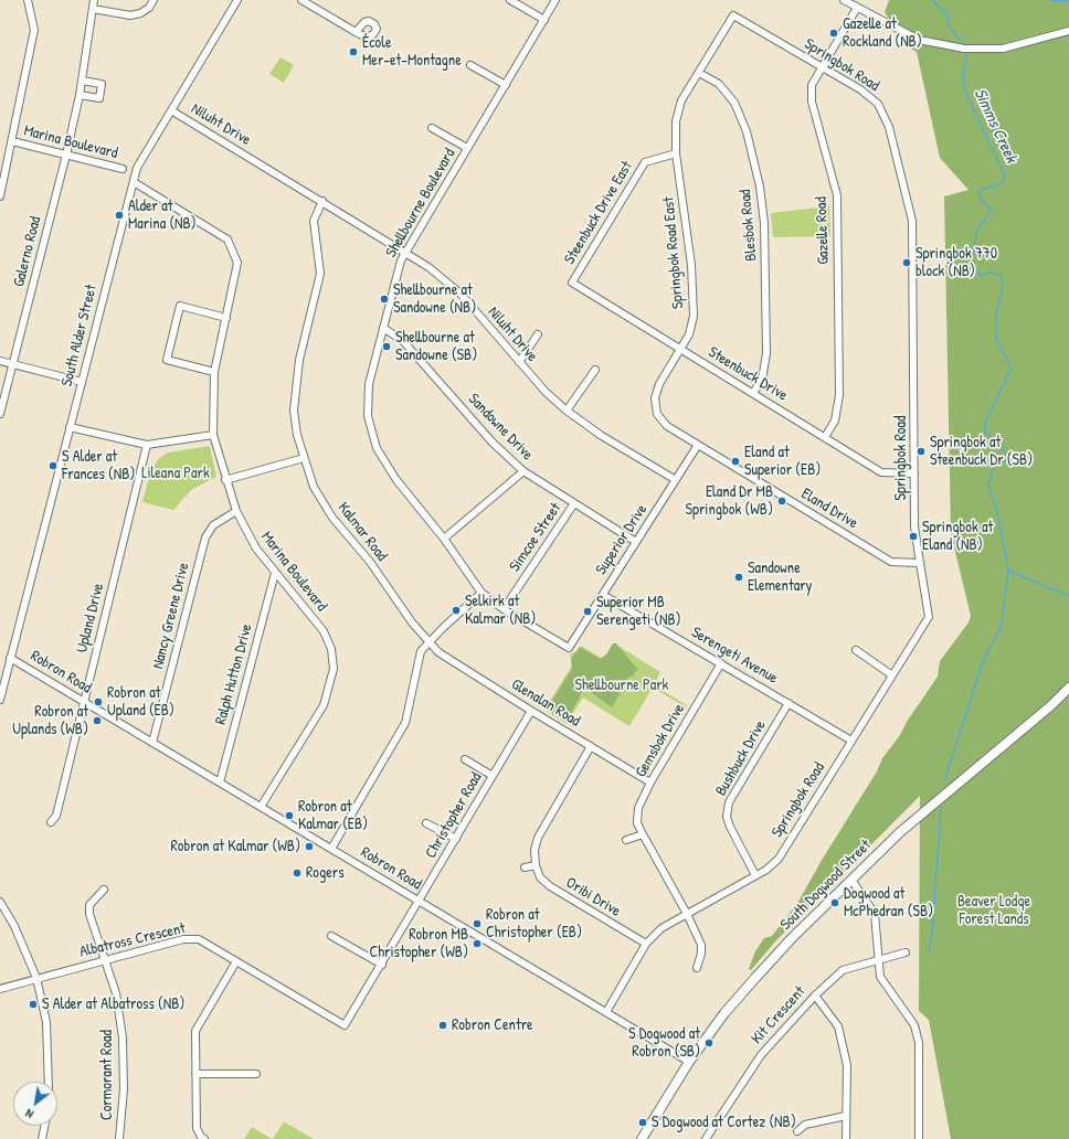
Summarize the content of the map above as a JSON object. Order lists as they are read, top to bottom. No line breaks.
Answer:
{"streets":{"main road":["South Dogwood Street"],"street":["Springbok Road","Niluht Drive","Marina Boulevard","Shellbourne Boulevard","Steenbuck Drive East","Blesbok Road","Gazelle Road","Galerno Road","Springbok Road East","South Alder Street","Steenbuck Drive","Sandowne Drive","Eland Drive","Kalmar Road","Simcoe Street","Superior Drive","Nancy Greene Drive","Upland Drive","Serengeti Avenue","Robron Road","Ralph Hutton Drive","Glenalan Road","Gemsbok Drive","Bushbuck Drive","Christopher Road","Oribi Drive","Albatross Crescent","Kit Crescent","Cormorant Road"]},"crossings":[["Springbok Road","Steenbuck Drive East"],["Springbok Road","Blesbok Road"],["Springbok Road","Gazelle Road"],["Springbok Road","Springbok Road East"],["Springbok Road","Steenbuck Drive"],["Springbok Road","Eland Drive"],["Springbok Road","Serengeti Avenue"],["Springbok Road","Robron Road"],["Springbok Road","Gemsbok Drive"],["Springbok Road","Bushbuck Drive"],["Springbok Road","Oribi Drive"],["Niluht Drive","Shellbourne Boulevard"],["Niluht Drive","South Alder Street"],["Niluht Drive","Kalmar Road"],["Niluht Drive","Superior Drive"],["Marina Boulevard","Galerno Road"],["Marina Boulevard","South Alder Street"],["Marina Boulevard","Nancy Greene Drive"],["Marina Boulevard","Robron Road"],["Marina Boulevard","Ralph Hutton Drive"],["Shellbourne Boulevard","Sandowne Drive"],["Shellbourne Boulevard","Simcoe Street"],["Shellbourne Boulevard","Superior Drive"],["Steenbuck Drive East","Springbok Road East"],["Steenbuck Drive East","Steenbuck Drive"],["Blesbok Road","Steenbuck Drive"],["Gazelle Road","Steenbuck Drive"],["Springbok Road East","Steenbuck Drive"],["Springbok Road East","Eland Drive"],["South Alder Street","Robron Road"],["Steenbuck Drive","Eland Drive"],["Sandowne Drive","Simcoe Street"],["Sandowne Drive","Superior Drive"],["Eland Drive","Superior Drive"],["Kalmar Road","Glenalan Road"],["Superior Drive","Serengeti Avenue"],["Nancy Greene Drive","Robron Road"],["Upland Drive","Robron Road"],["Serengeti Avenue","Gemsbok Drive"],["Serengeti Avenue","Bushbuck Drive"],["Robron Road","Ralph Hutton Drive"],["Robron Road","Christopher Road"],["Robron Road","South Dogwood Street"],["Glenalan Road","Gemsbok Drive"],["Glenalan Road","Christopher Road"],["Christopher Road","Albatross Crescent"],["Albatross Crescent","Cormorant Road"]],"water":["Simms Creek"],"parks":["Lileana Park","Shellbourne Park","Beaver Lodge Forest Lands"],"places":["Gazelle at Rockland (NB)","École Mer-et-Montagne","Alder at Marina (NB)","Springbok 770 block (NB)","Shellbourne at Sandowne (NB)","Shellbourne at Sandowne (SB)","Springbok at Steenbuck Dr (SB)","Eland at Superior (EB)","S Alder at Frances (NB)","Eland Dr MB Springbok (WB)","Springbok at Eland (NB)","Sandowne Elementary","Selkirk at Kalmar (NB)","Superior MB Serengeti (NB)","Robron at Upland (EB)","Robron at Uplands (WB)","Robron at Kalmar (EB)","Robron at Kalmar (WB)","Rogers","Dogwood at McPhedran (SB)","Robron at Christopher (EB)","Robron MB Christopher (WB)","S Alder at Albatross (NB)","Robron Centre","S Dogwood at Robron (SB)","S Dogwood at Cortez (NB)"],"north":"bottom left"}
